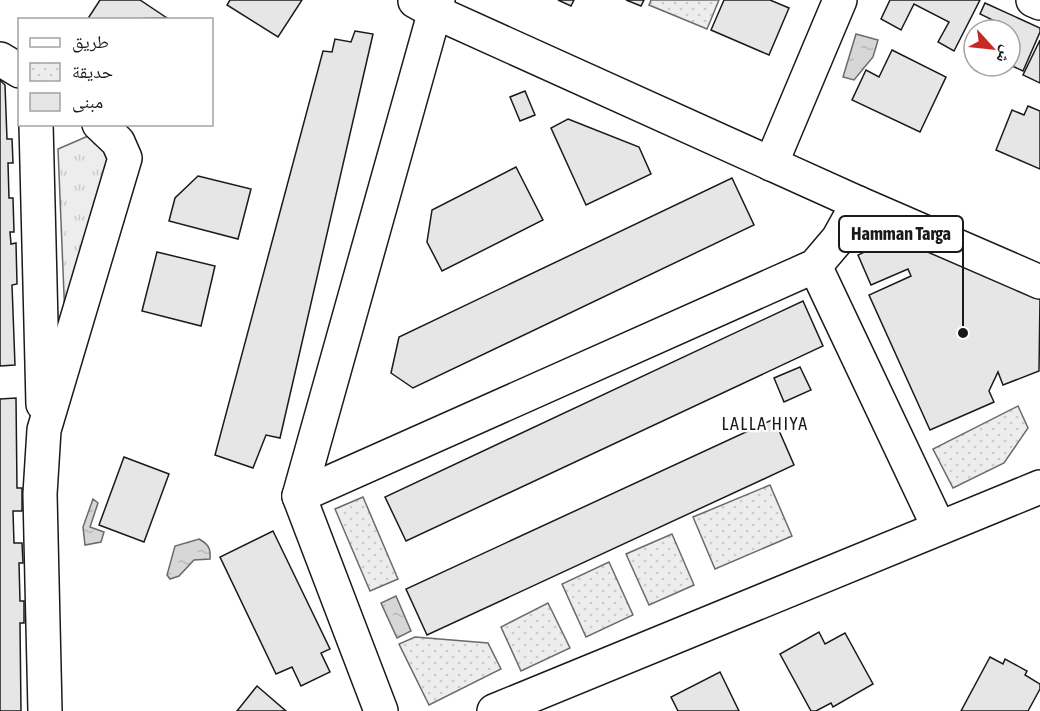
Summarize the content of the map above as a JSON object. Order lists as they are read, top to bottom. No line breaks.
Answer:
{"districts":["LALLA HIYA"],"places":["Hamman Targa"],"legend":["طريق","حديقة","مبنى"],"north":"bottom right"}
